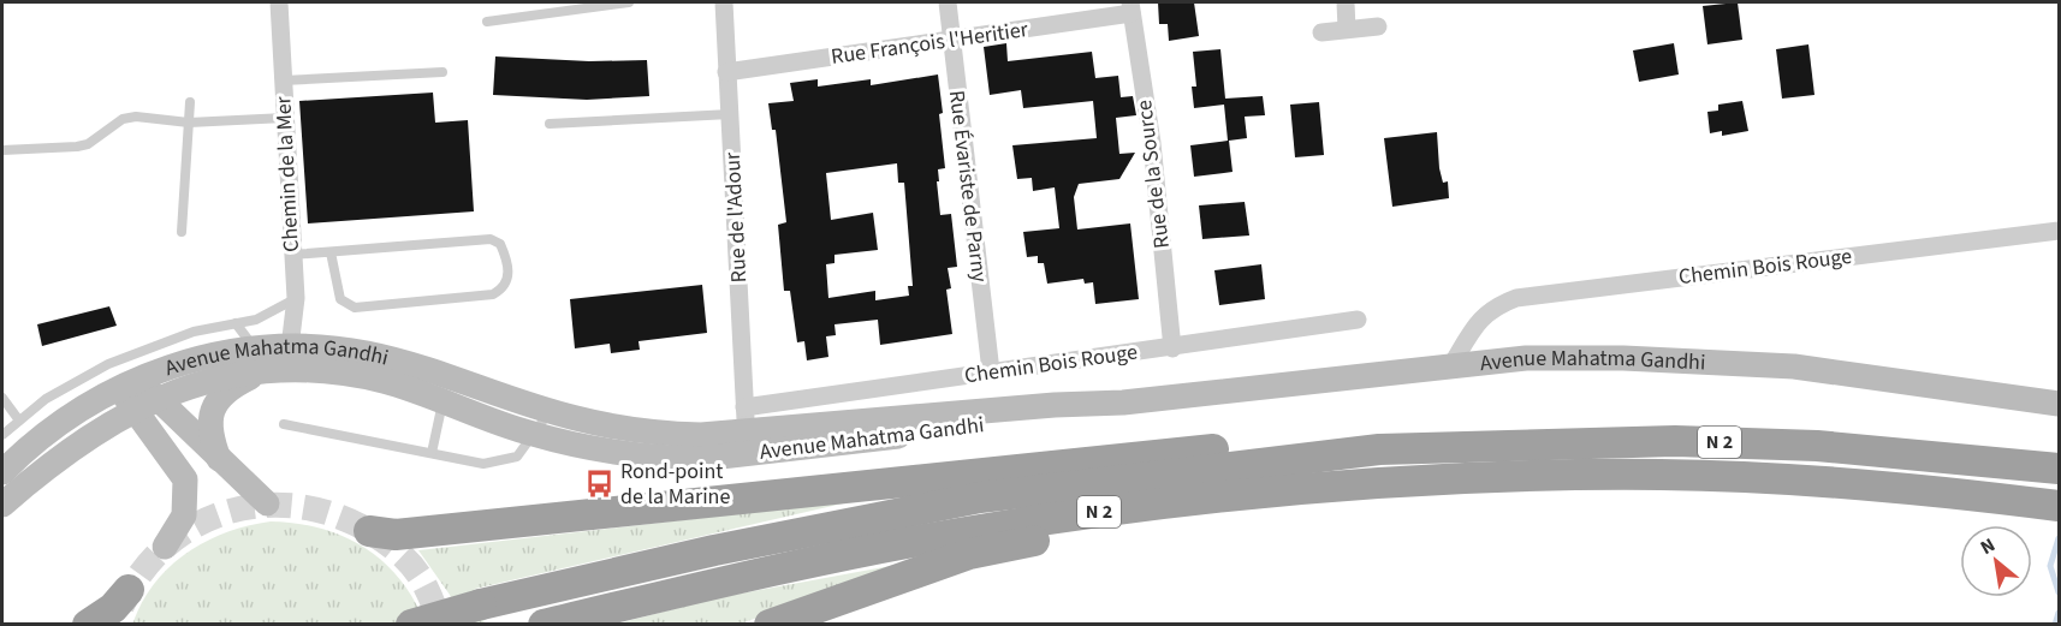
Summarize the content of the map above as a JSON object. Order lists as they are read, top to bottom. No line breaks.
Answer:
{"streets":{"highway":["N 2"],"main road":["Avenue Mahatma Gandhi"],"street":["Rue François l'Heritier","Chemin de la Mer","Rue de la Source","Rue Évariste de Parny","Rue de l'Adour","Chemin Bois Rouge"]},"crossings":[["Rue François l'Heritier","Rue de la Source"],["Rue François l'Heritier","Rue Évariste de Parny"],["Rue François l'Heritier","Rue de l'Adour"],["Chemin de la Mer","Avenue Mahatma Gandhi"],["Rue de la Source","Chemin Bois Rouge"],["Rue Évariste de Parny","Chemin Bois Rouge"],["Rue de l'Adour","Chemin Bois Rouge"],["Rue de l'Adour","Avenue Mahatma Gandhi"],["Chemin Bois Rouge","Avenue Mahatma Gandhi"]],"places":{"bus stop":["Rond-point de la Marine"]},"north":"top left"}
